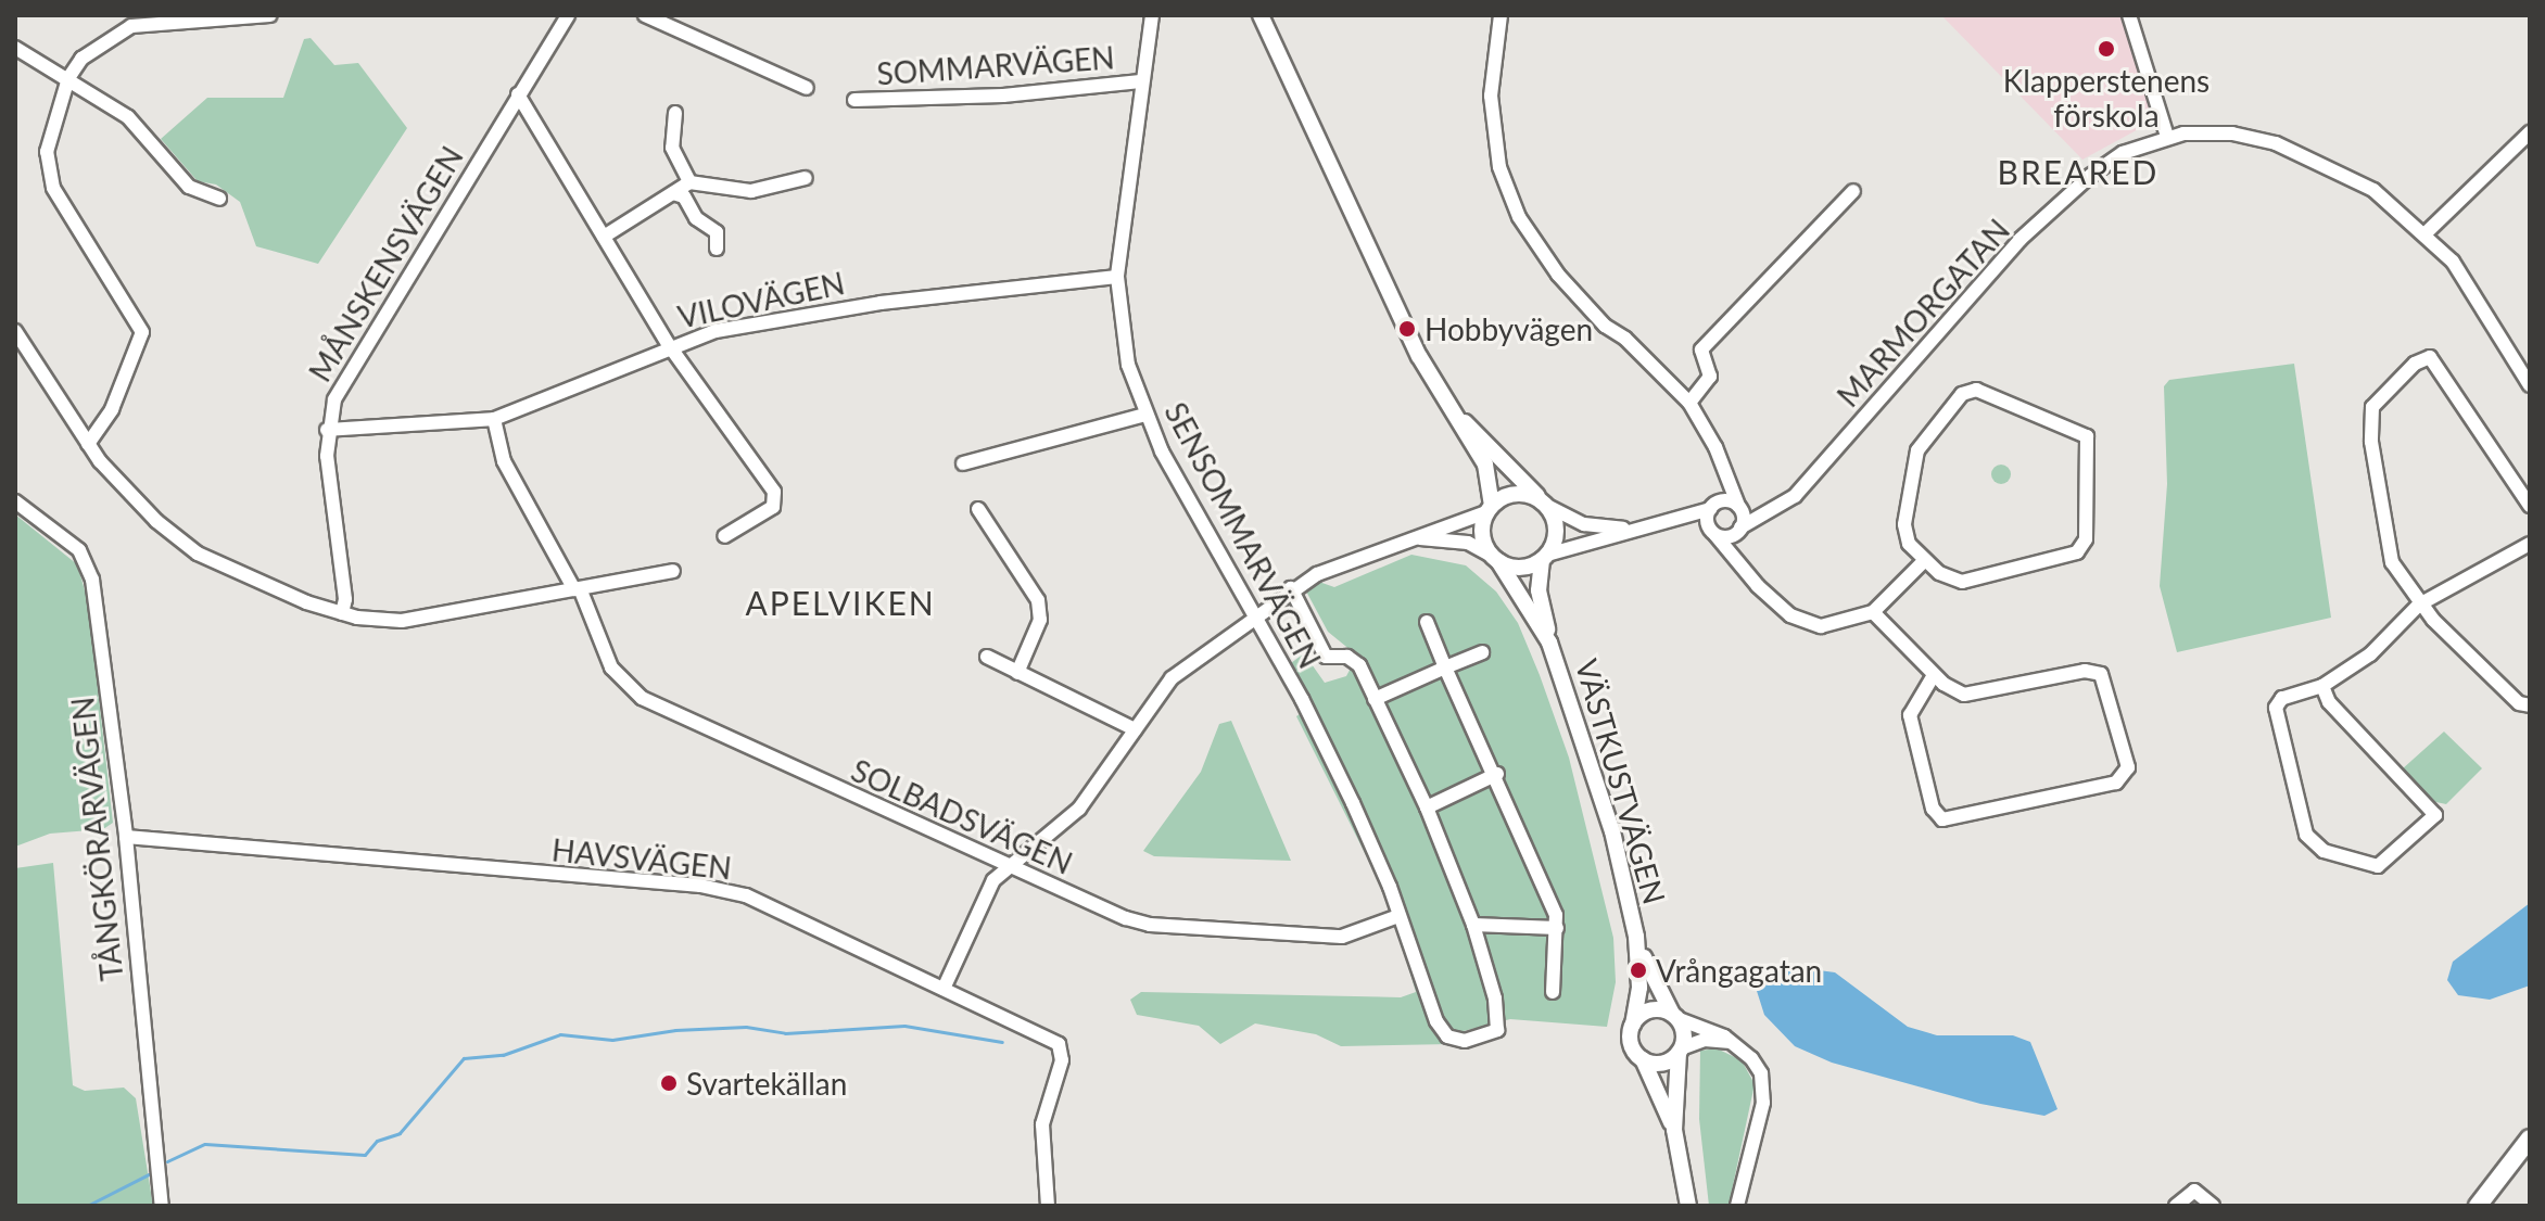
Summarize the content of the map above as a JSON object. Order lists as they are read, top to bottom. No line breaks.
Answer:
{"streets":{"street":["SOMMARVÄGEN","MÅNSKENSVÄGEN","VILOVÄGEN","MARMORGATAN","SENSOMMARVÄGEN","VÄSTKUSTVÄGEN","SOLBADSVÄGEN","TÅNGKÖRARVÄGEN","HAVSVÄGEN"]},"crossings":[["SOMMARVÄGEN","SENSOMMARVÄGEN"],["MÅNSKENSVÄGEN","VILOVÄGEN"],["VILOVÄGEN","SENSOMMARVÄGEN"],["VILOVÄGEN","SOLBADSVÄGEN"],["SENSOMMARVÄGEN","SOLBADSVÄGEN"],["TÅNGKÖRARVÄGEN","HAVSVÄGEN"]],"districts":["BREARED","APELVIKEN"],"places":["Klapperstenens förskola","Hobbyvägen","Vrångagatan","Svartekällan"]}
